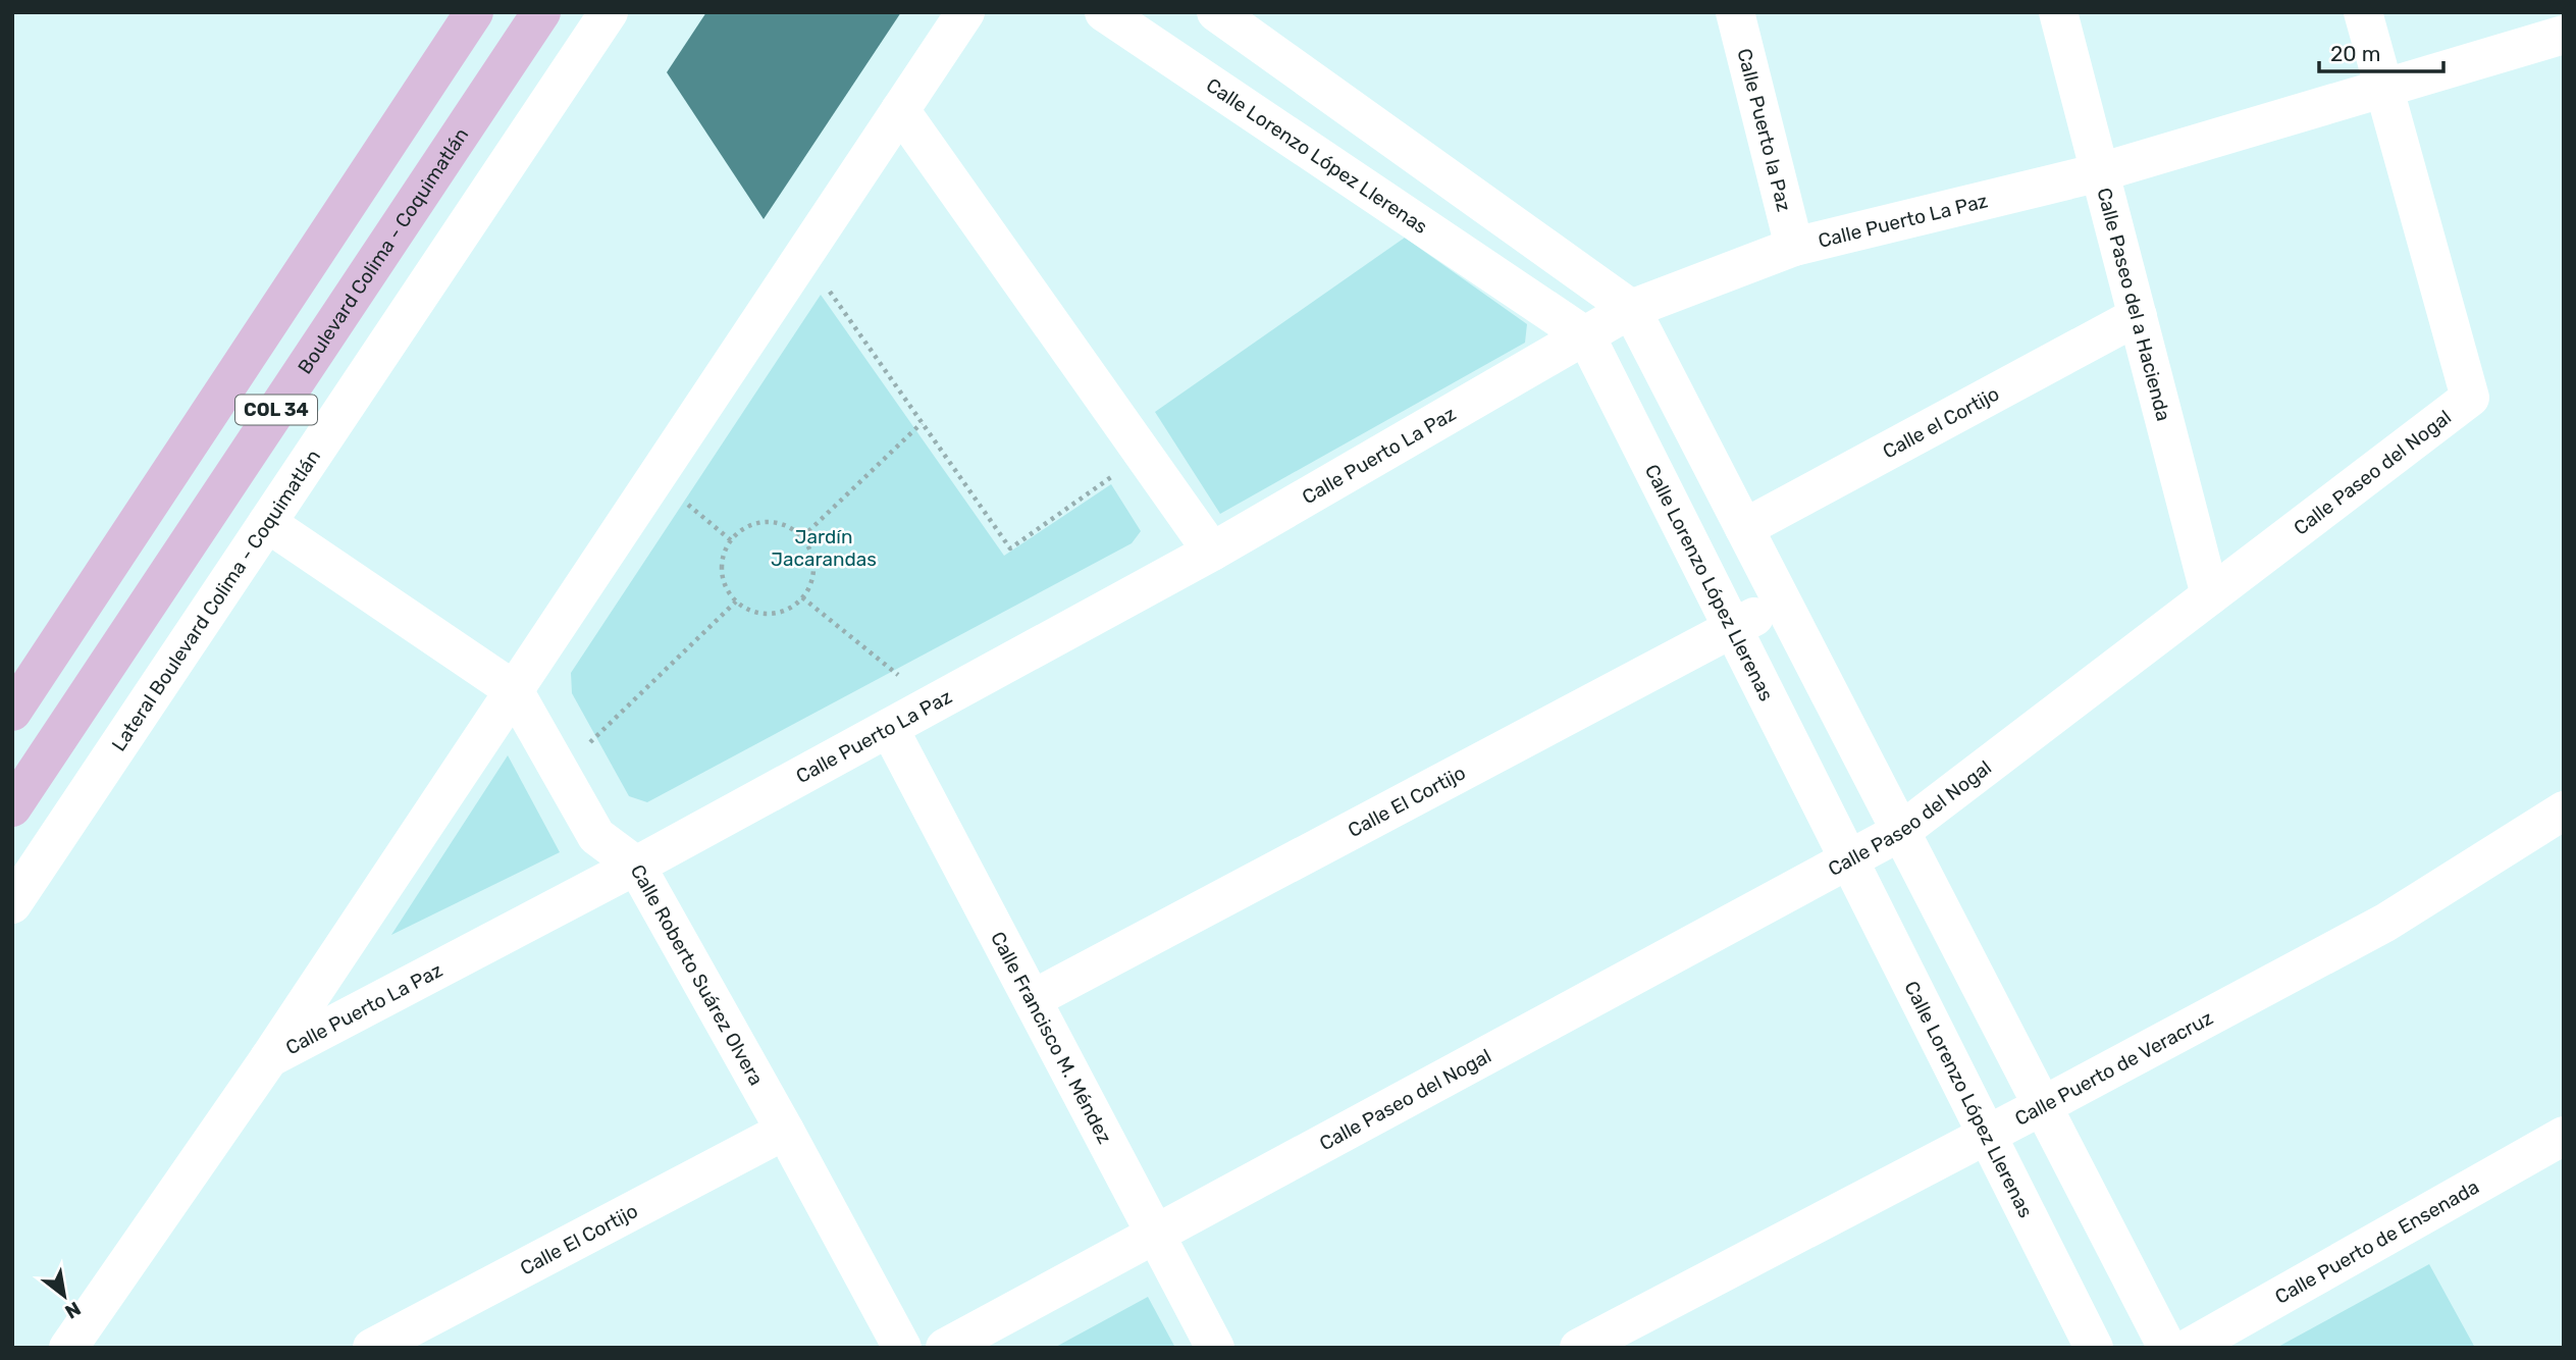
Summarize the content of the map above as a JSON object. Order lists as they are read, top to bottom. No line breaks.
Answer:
{"streets":{"main road":["Boulevard Colima - Coquimatlán","COL 34"],"street":["Calle Puerto la Paz","Calle Lorenzo López Llerenas","Calle Puerto La Paz","Calle Paseo del a Hacienda","Calle el Cortijo","Calle Paseo del Nogal","Lateral Boulevard Colima - Coquimatlán","Calle El Cortijo","Calle Roberto Suárez Olvera","Calle Francisco M. Méndez","Calle Puerto de Veracruz","Calle Puerto de Ensenada"]},"crossings":[["Calle Puerto la Paz","Calle Puerto La Paz"],["Calle Lorenzo López Llerenas","Calle Puerto La Paz"],["Calle Lorenzo López Llerenas","Calle Paseo del Nogal"],["Calle Lorenzo López Llerenas","Calle El Cortijo"],["Calle Lorenzo López Llerenas","Calle Puerto de Veracruz"],["Calle Puerto La Paz","Calle Paseo del a Hacienda"],["Calle Puerto La Paz","Calle Paseo del Nogal"],["Calle Puerto La Paz","Calle Roberto Suárez Olvera"],["Calle Puerto La Paz","Calle Francisco M. Méndez"],["Calle Paseo del a Hacienda","Calle el Cortijo"],["Calle Paseo del a Hacienda","Calle Paseo del Nogal"],["Calle Paseo del Nogal","Calle Francisco M. Méndez"],["Lateral Boulevard Colima - Coquimatlán","Calle Roberto Suárez Olvera"],["Calle El Cortijo","Calle Roberto Suárez Olvera"],["Calle El Cortijo","Calle Francisco M. Méndez"]],"parks":["Jardín Jacarandas"],"scale_bar":"20 m","north":"bottom right"}
